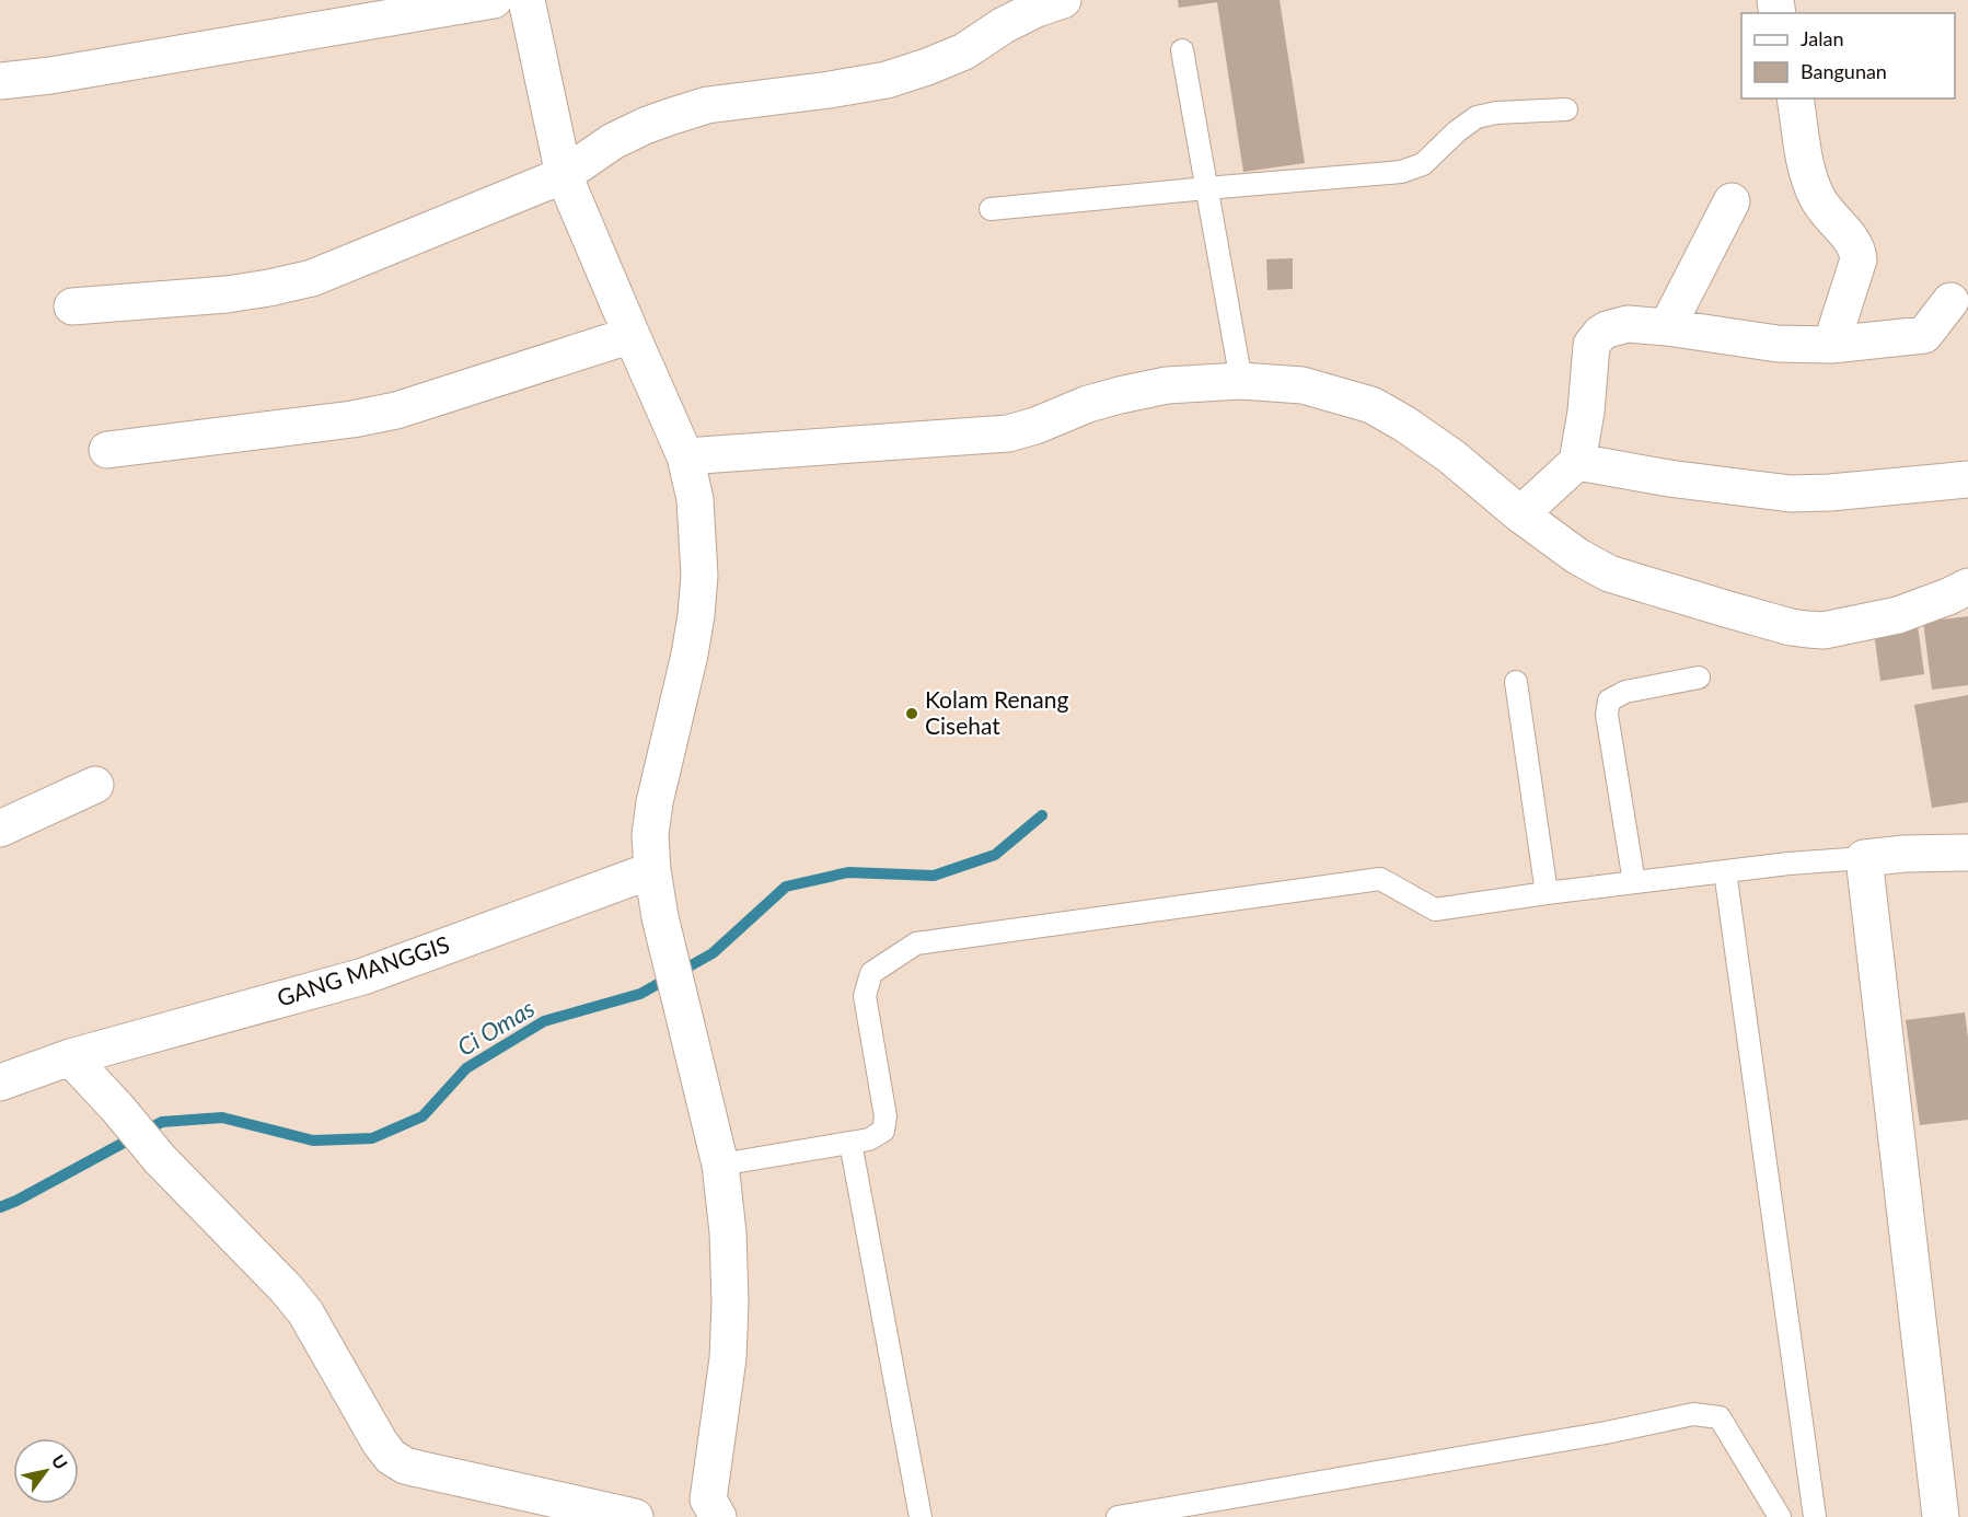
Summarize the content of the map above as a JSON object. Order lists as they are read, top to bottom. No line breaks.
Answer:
{"streets":{"street":["GANG MANGGIS"]},"water":["Ci Omas"],"places":["Kolam Renang Cisehat"],"legend":["Jalan","Bangunan"],"north":"top right"}
